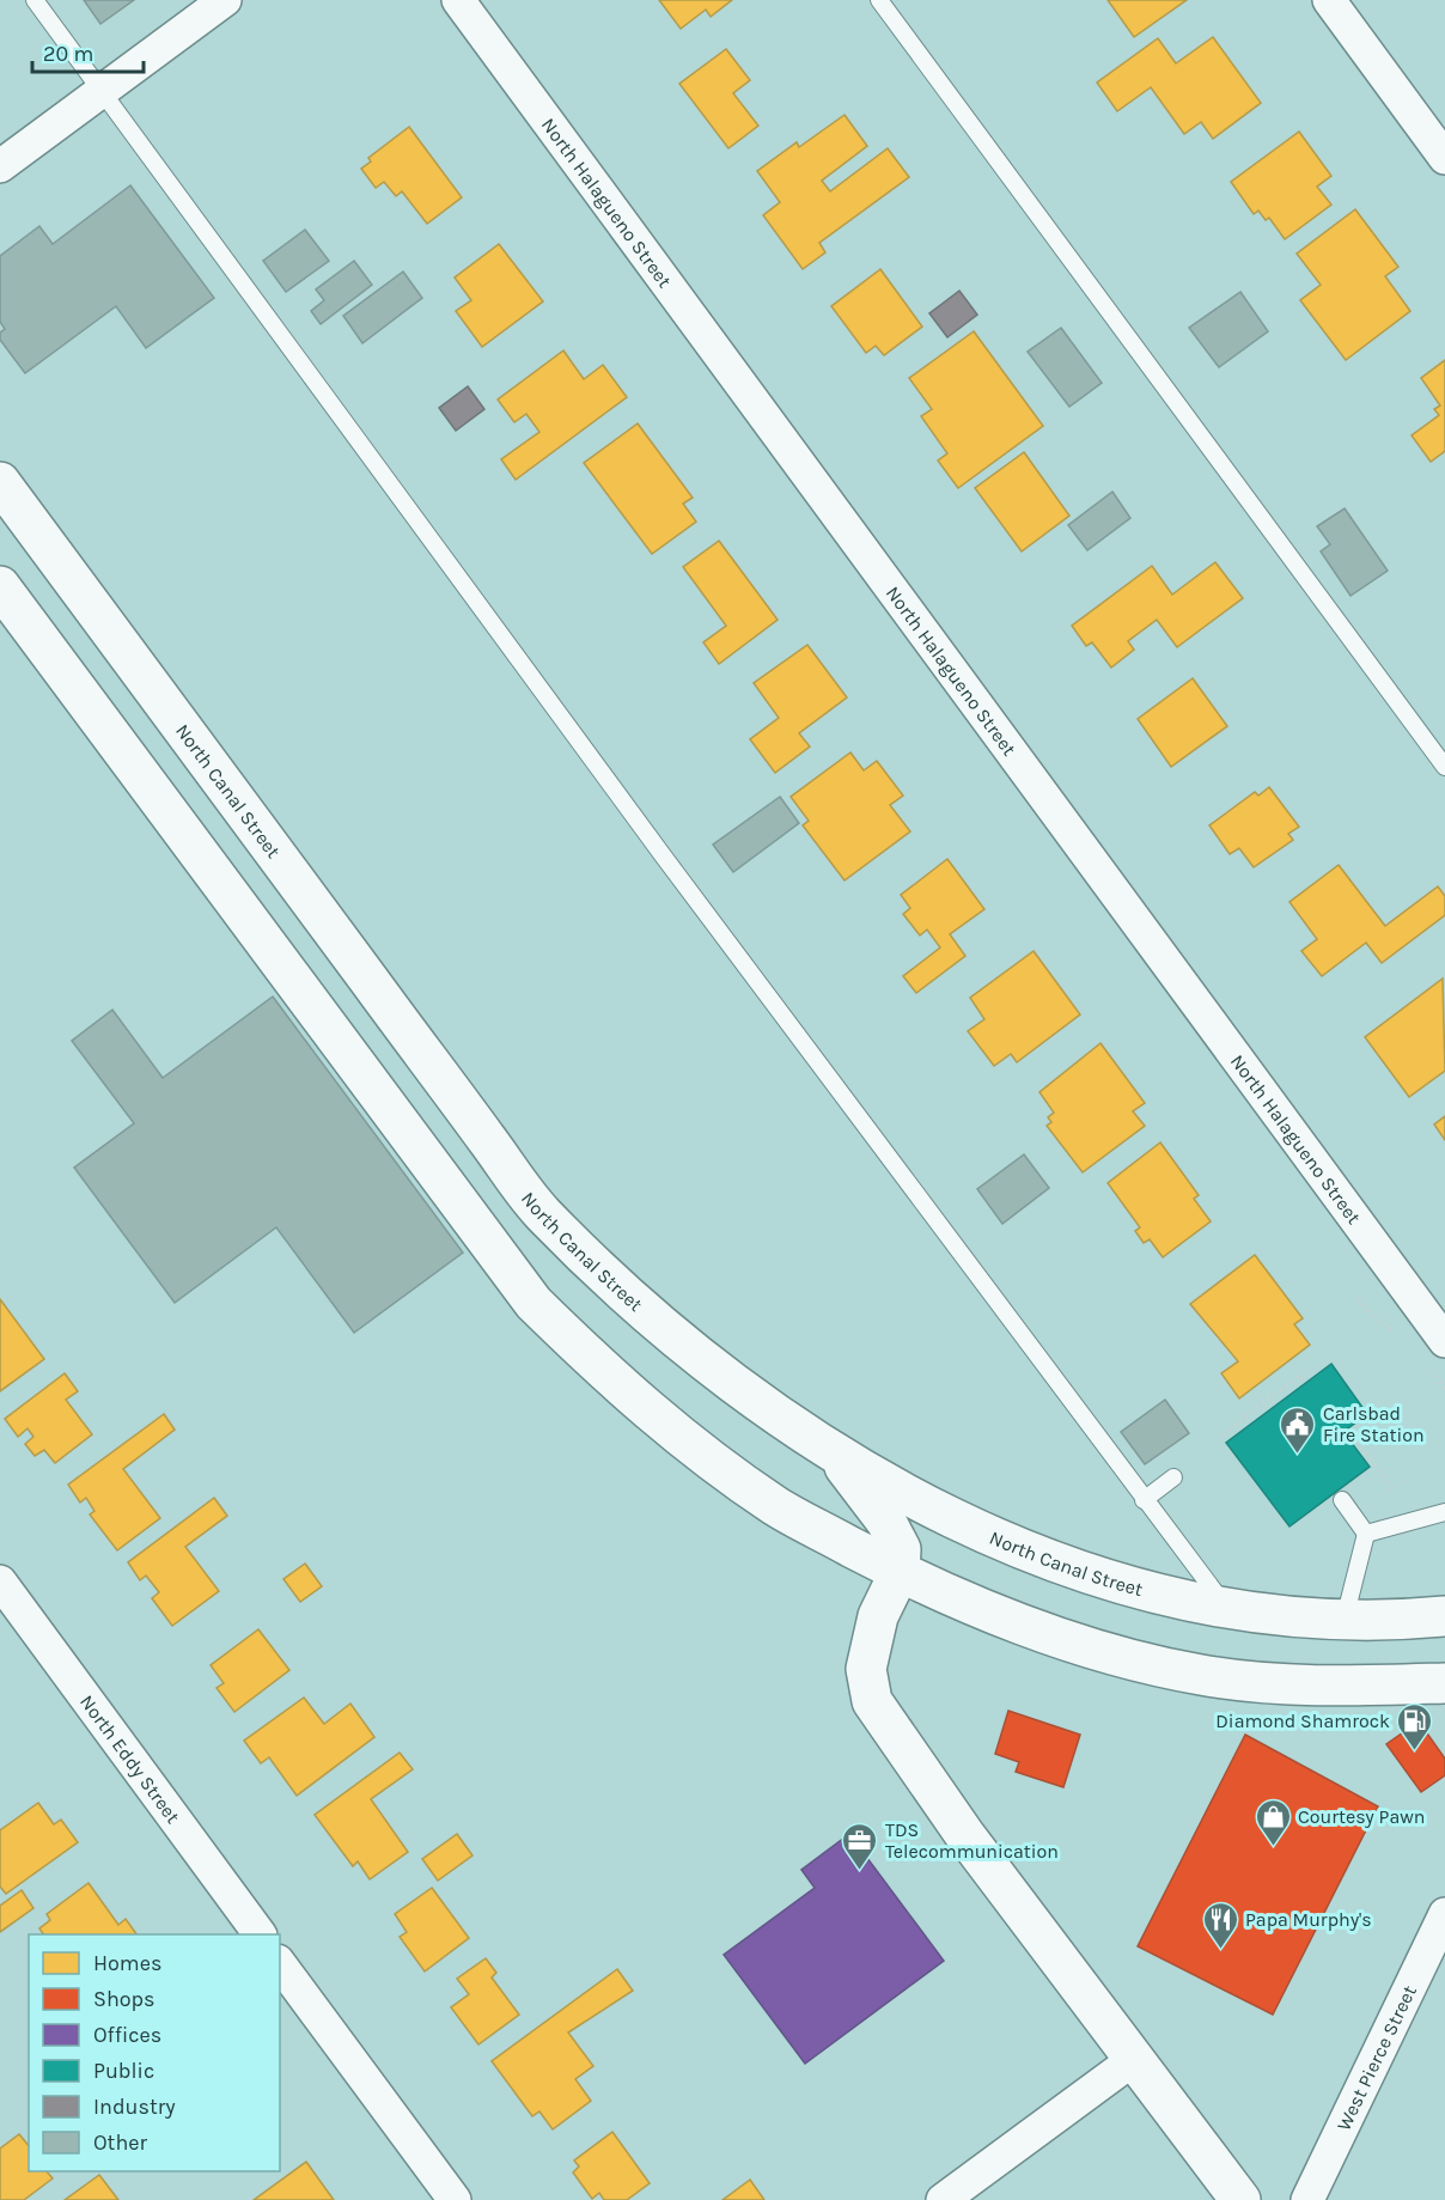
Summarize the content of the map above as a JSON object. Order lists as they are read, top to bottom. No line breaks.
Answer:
{"streets":{"main road":["North Canal Street"],"street":["North Halagueno Street","North Eddy Street","West Pierce Street"]},"places":{"public building":["Carlsbad Fire Station"],"fuel station":["Diamond Shamrock"],"shop":["Courtesy Pawn"],"office":["TDS Telecommunication"],"restaurant":["Papa Murphy's"]},"legend":["Homes","Shops","Offices","Public","Industry","Other"],"scale_bar":"20 m"}
